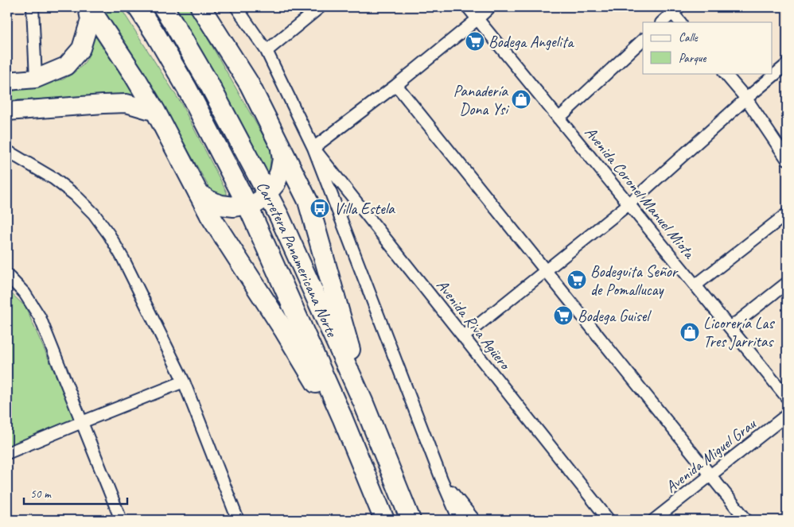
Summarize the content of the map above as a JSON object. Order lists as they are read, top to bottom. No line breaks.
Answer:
{"streets":{"highway":["Carretera Panamericana Norte"],"street":["Avenida Coronel Manuel Miota","Avenida Riva Agüero","Avenida Miguel Grau"]},"places":{"supermarket":["Bodega Angelita","Bodeguita Señor de Pomallucay","Bodega Guisel"],"shop":["Panadería Dona Ysi","Licorería Las Tres Jarritas"],"bus stop":["Villa Estela"]},"legend":["Calle","Parque"],"scale_bar":"50 m"}
